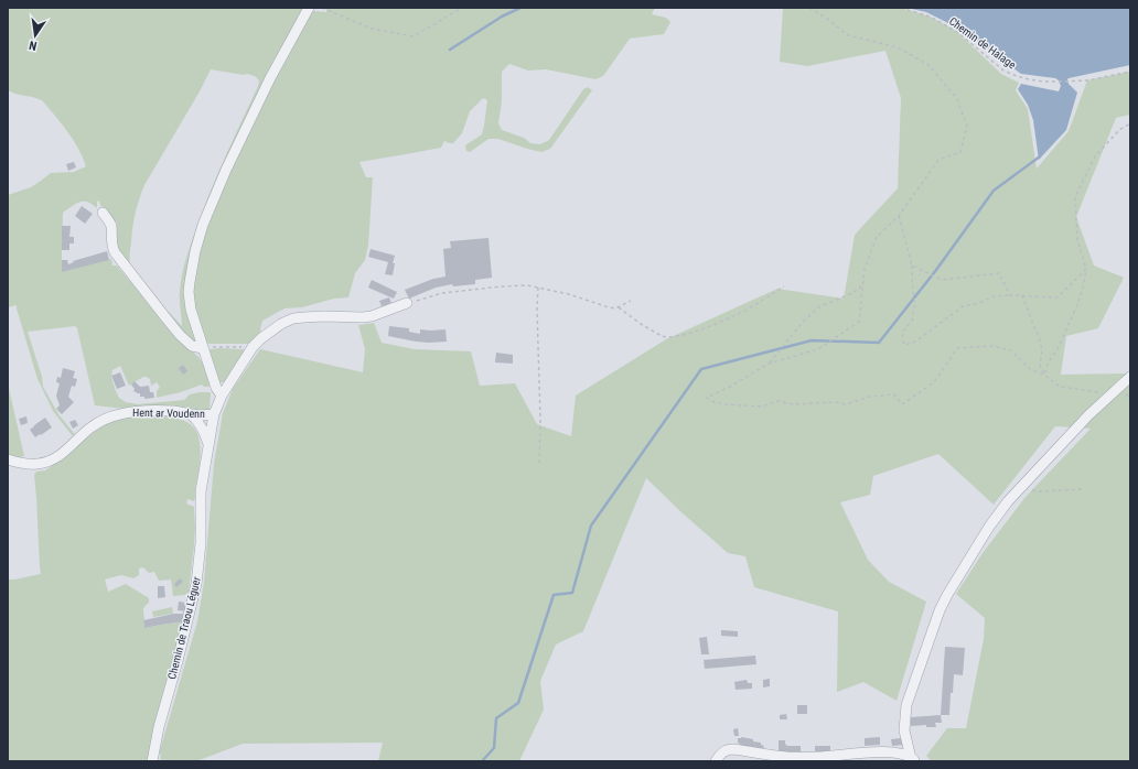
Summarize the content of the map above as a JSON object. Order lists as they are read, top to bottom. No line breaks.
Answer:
{"streets":{"street":["Hent ar Voudenn","Chemin de Traou Léguer"],"path":["Chemin de Halage"]},"crossings":[["Hent ar Voudenn","Chemin de Traou Léguer"]],"north":"bottom"}
